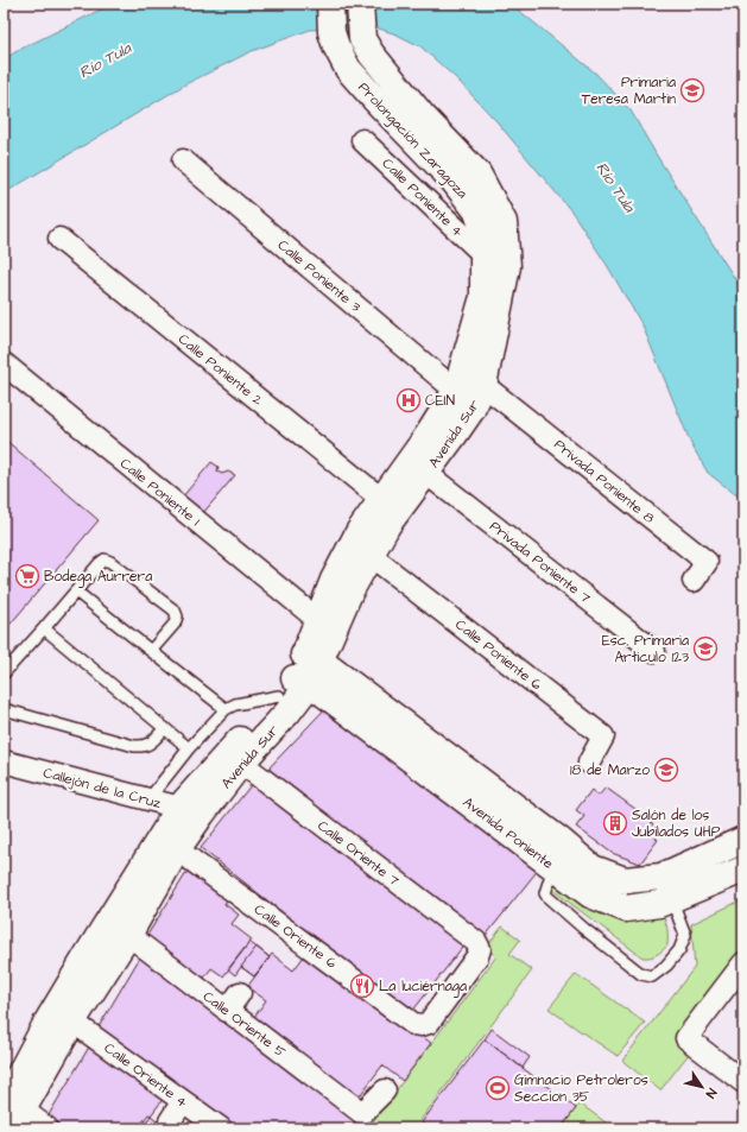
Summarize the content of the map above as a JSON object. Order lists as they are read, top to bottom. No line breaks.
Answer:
{"streets":{"main road":["Prolongación Zaragoza","Avenida Sur","Avenida Poniente"],"street":["Calle Poniente 4","Calle Poniente 3","Calle Poniente 2","Privada Poniente 8","Calle Poniente 1","Privada Poniente 7","Calle Poniente 6","Callejón de la Cruz","Calle Oriente 7","Calle Oriente 6","Calle Oriente 5","Calle Oriente 4"]},"crossings":[["Prolongación Zaragoza","Calle Poniente 4"],["Prolongación Zaragoza","Calle Poniente 3"],["Prolongación Zaragoza","Avenida Sur"],["Prolongación Zaragoza","Privada Poniente 8"],["Calle Poniente 3","Avenida Sur"],["Calle Poniente 2","Avenida Sur"],["Avenida Sur","Privada Poniente 8"],["Avenida Sur","Calle Poniente 1"],["Avenida Sur","Privada Poniente 7"],["Avenida Sur","Calle Poniente 6"],["Avenida Sur","Callejón de la Cruz"],["Avenida Sur","Avenida Poniente"],["Avenida Sur","Calle Oriente 7"],["Avenida Sur","Calle Oriente 6"],["Avenida Sur","Calle Oriente 5"],["Avenida Sur","Calle Oriente 4"],["Calle Oriente 7","Calle Oriente 6"]],"water":["Río Tula"],"places":{"school or university":["Primaria Teresa Martin","Esc. Primaria Articulo 123","18 de Marzo"],"hospital":["CEIN"],"supermarket":["Bodega Aurrera"],"building":["Salón de los Jubilados UHP"],"restaurant":["La luciérnaga"],"sports":["Gimnacio Petroleros Seccion 35"]},"north":"bottom right"}
